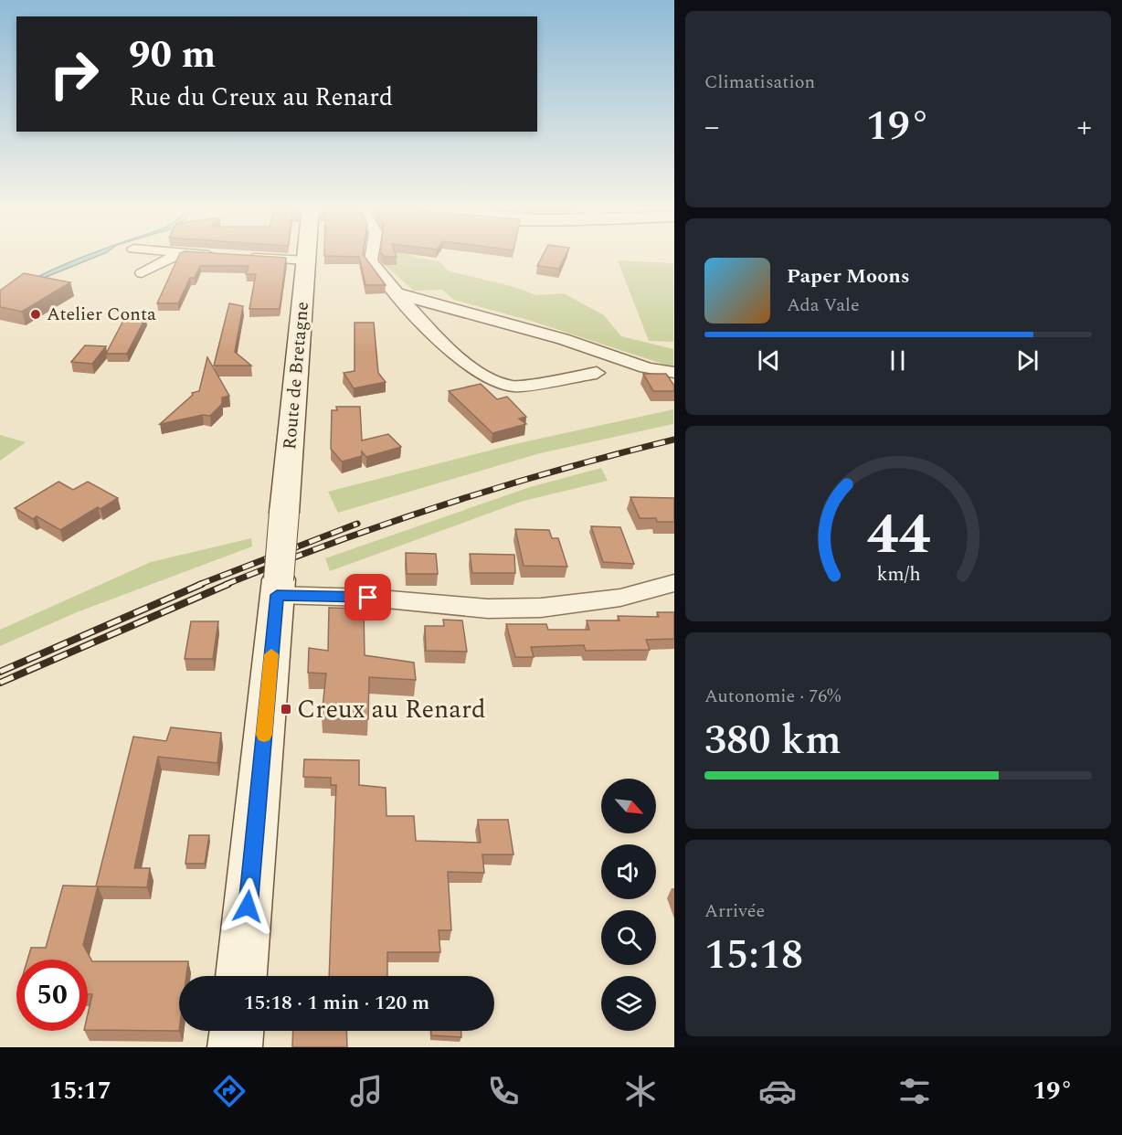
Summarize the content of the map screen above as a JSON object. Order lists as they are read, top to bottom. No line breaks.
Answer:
{"streets":{"main road":["Route de Bretagne"]},"places":{"other":["Atelier Conta"],"transit":["Creux au Renard"]},"north":"bottom right","page":{"tile":["Climatisation",["Autonomie · 76%","380 km"],["Arrivée","15:18"]],"turn":["90 m","Rue du Creux au Renard"],"heat":["−","19°","+"],"song":["Paper Moons","Ada Vale"],"limit":"50","trip":"15:18 · 1 min · 120 m","tabs":["15:17","19°"],"gauge":["44","km/h"]}}
